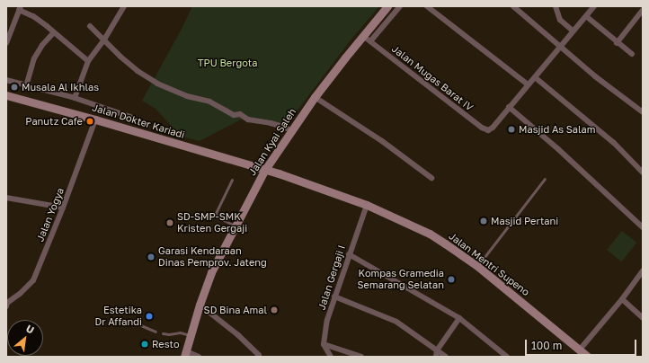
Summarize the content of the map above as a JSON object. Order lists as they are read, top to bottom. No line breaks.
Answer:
{"streets":{"main road":["Jalan Dokter Kariadi","Jalan Kyai Saleh","Jalan Mentri Supeno"],"street":["Jalan Mugas Barat IV","Jalan Yogya","Jalan Gergaji I"]},"crossings":[["Jalan Mugas Barat IV","Jalan Kyai Saleh"],["Jalan Dokter Kariadi","Jalan Kyai Saleh"],["Jalan Dokter Kariadi","Jalan Yogya"],["Jalan Dokter Kariadi","Jalan Mentri Supeno"],["Jalan Kyai Saleh","Jalan Mentri Supeno"],["Jalan Mentri Supeno","Jalan Gergaji I"]],"parks":["TPU Bergota"],"places":["Musala Al Ikhlas","Panutz Cafe","Masjid As Salam","Masjid Pertani","SD-SMP-SMK Kristen Gergaji","Garasi Kendaraan Dinas Pemprov. Jateng","Kompas Gramedia Semarang Selatan","SD Bina Amal","Estetika Dr Affandi","Resto"],"scale_bar":"100 m","north":"top right"}
